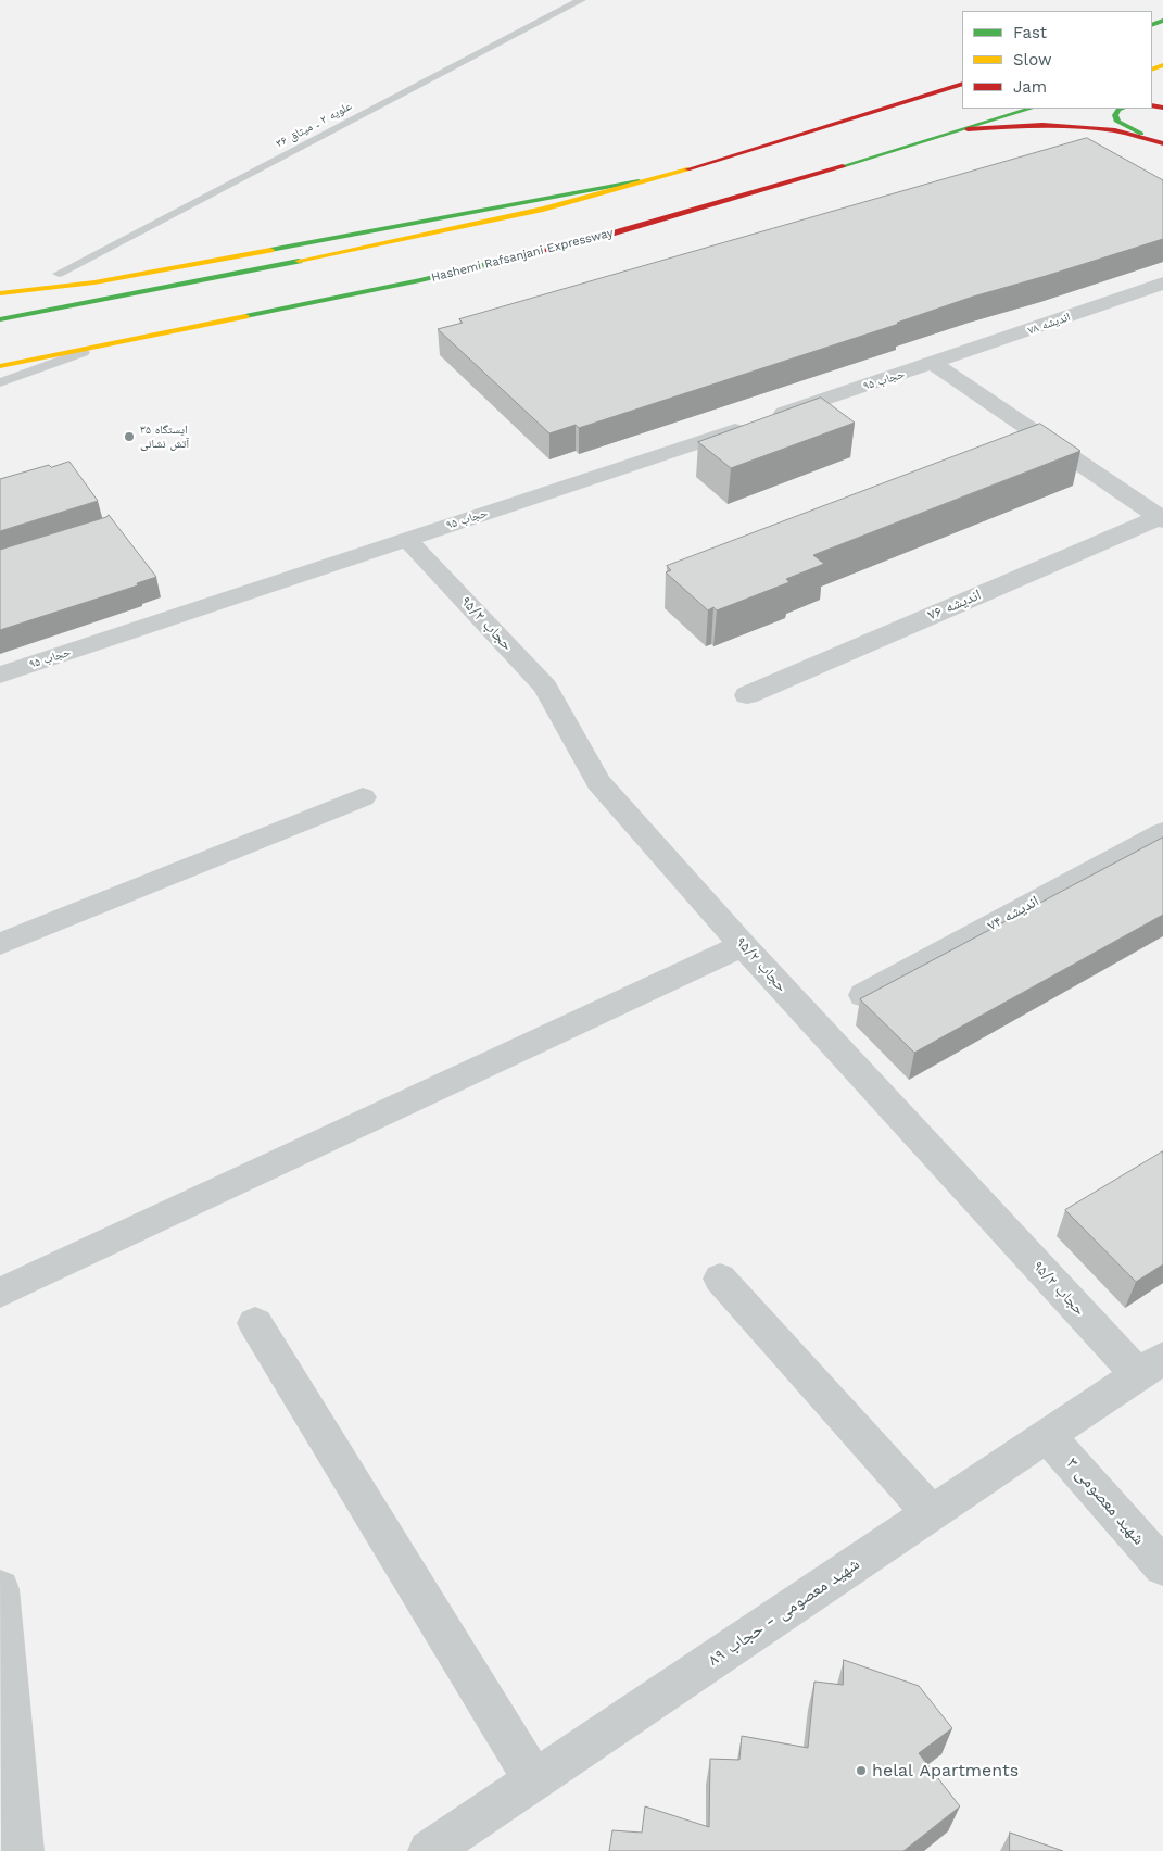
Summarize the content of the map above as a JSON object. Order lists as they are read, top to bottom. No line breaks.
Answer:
{"streets":{"main road":["Hashemi Rafsanjani Expressway"],"street":["اندیشه ۷۸","حجاب ۹۵","اندیشه ۷۶","حجاب ۹۵/۲","اندیشه ۷۴","شهید معصومی ۳","شهید معصومی - حجاب ۸۹"],"lane":["علویه ۲ ـ میثاق ۳۶"]},"crossings":[["اندیشه ۷۸","حجاب ۹۵"],["حجاب ۹۵","حجاب ۹۵/۲"],["حجاب ۹۵/۲","شهید معصومی - حجاب ۸۹"],["شهید معصومی ۳","شهید معصومی - حجاب ۸۹"]],"places":["ایستگاه ۳۵ آتش نشانی","helal Apartments"],"legend":["Fast","Slow","Jam"]}
